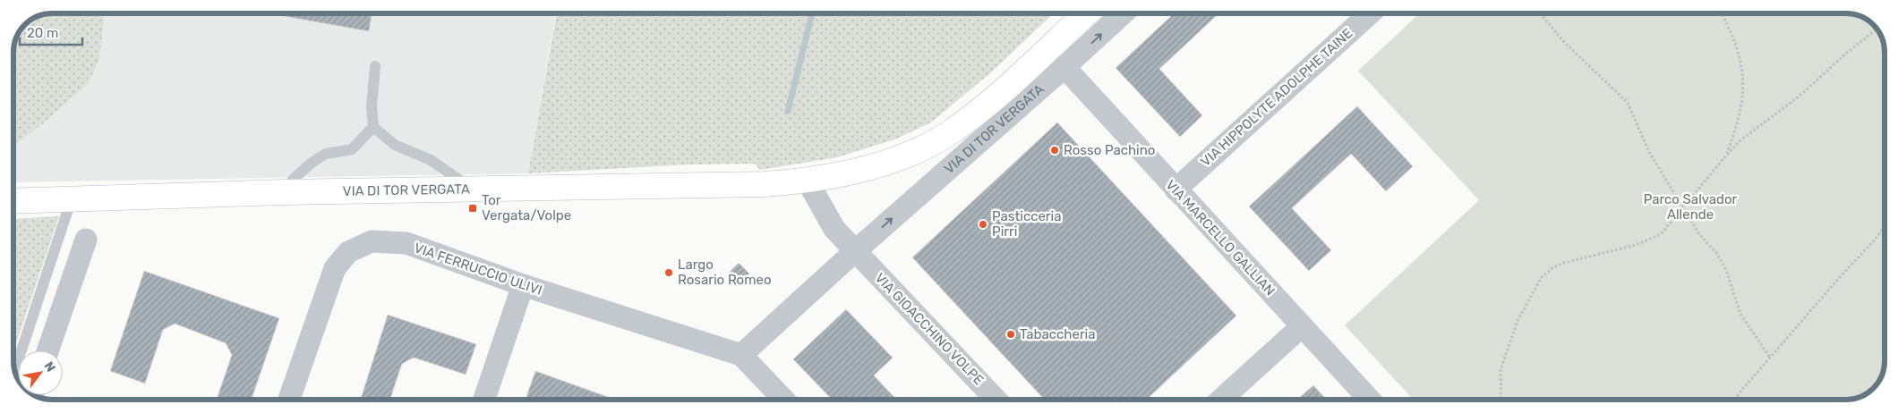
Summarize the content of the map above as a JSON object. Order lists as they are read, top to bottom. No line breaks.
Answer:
{"streets":{"main road":["VIA DI TOR VERGATA"],"street":["VIA HIPPOLYTE ADOLPHE TAINE","VIA MARCELLO GALLIAN","VIA FERRUCCIO ULIVI","VIA GIOACCHINO VOLPE"]},"crossings":[["VIA HIPPOLYTE ADOLPHE TAINE","VIA MARCELLO GALLIAN"],["VIA DI TOR VERGATA","VIA MARCELLO GALLIAN"],["VIA DI TOR VERGATA","VIA FERRUCCIO ULIVI"],["VIA DI TOR VERGATA","VIA GIOACCHINO VOLPE"]],"parks":["Parco Salvador Allende"],"places":{"other":["Rosso Pachino","Pasticceria Pirri","Largo Rosario Romeo","Tabaccheria"],"transit":["Tor Vergata/Volpe"]},"scale_bar":"20 m","north":"top right"}
